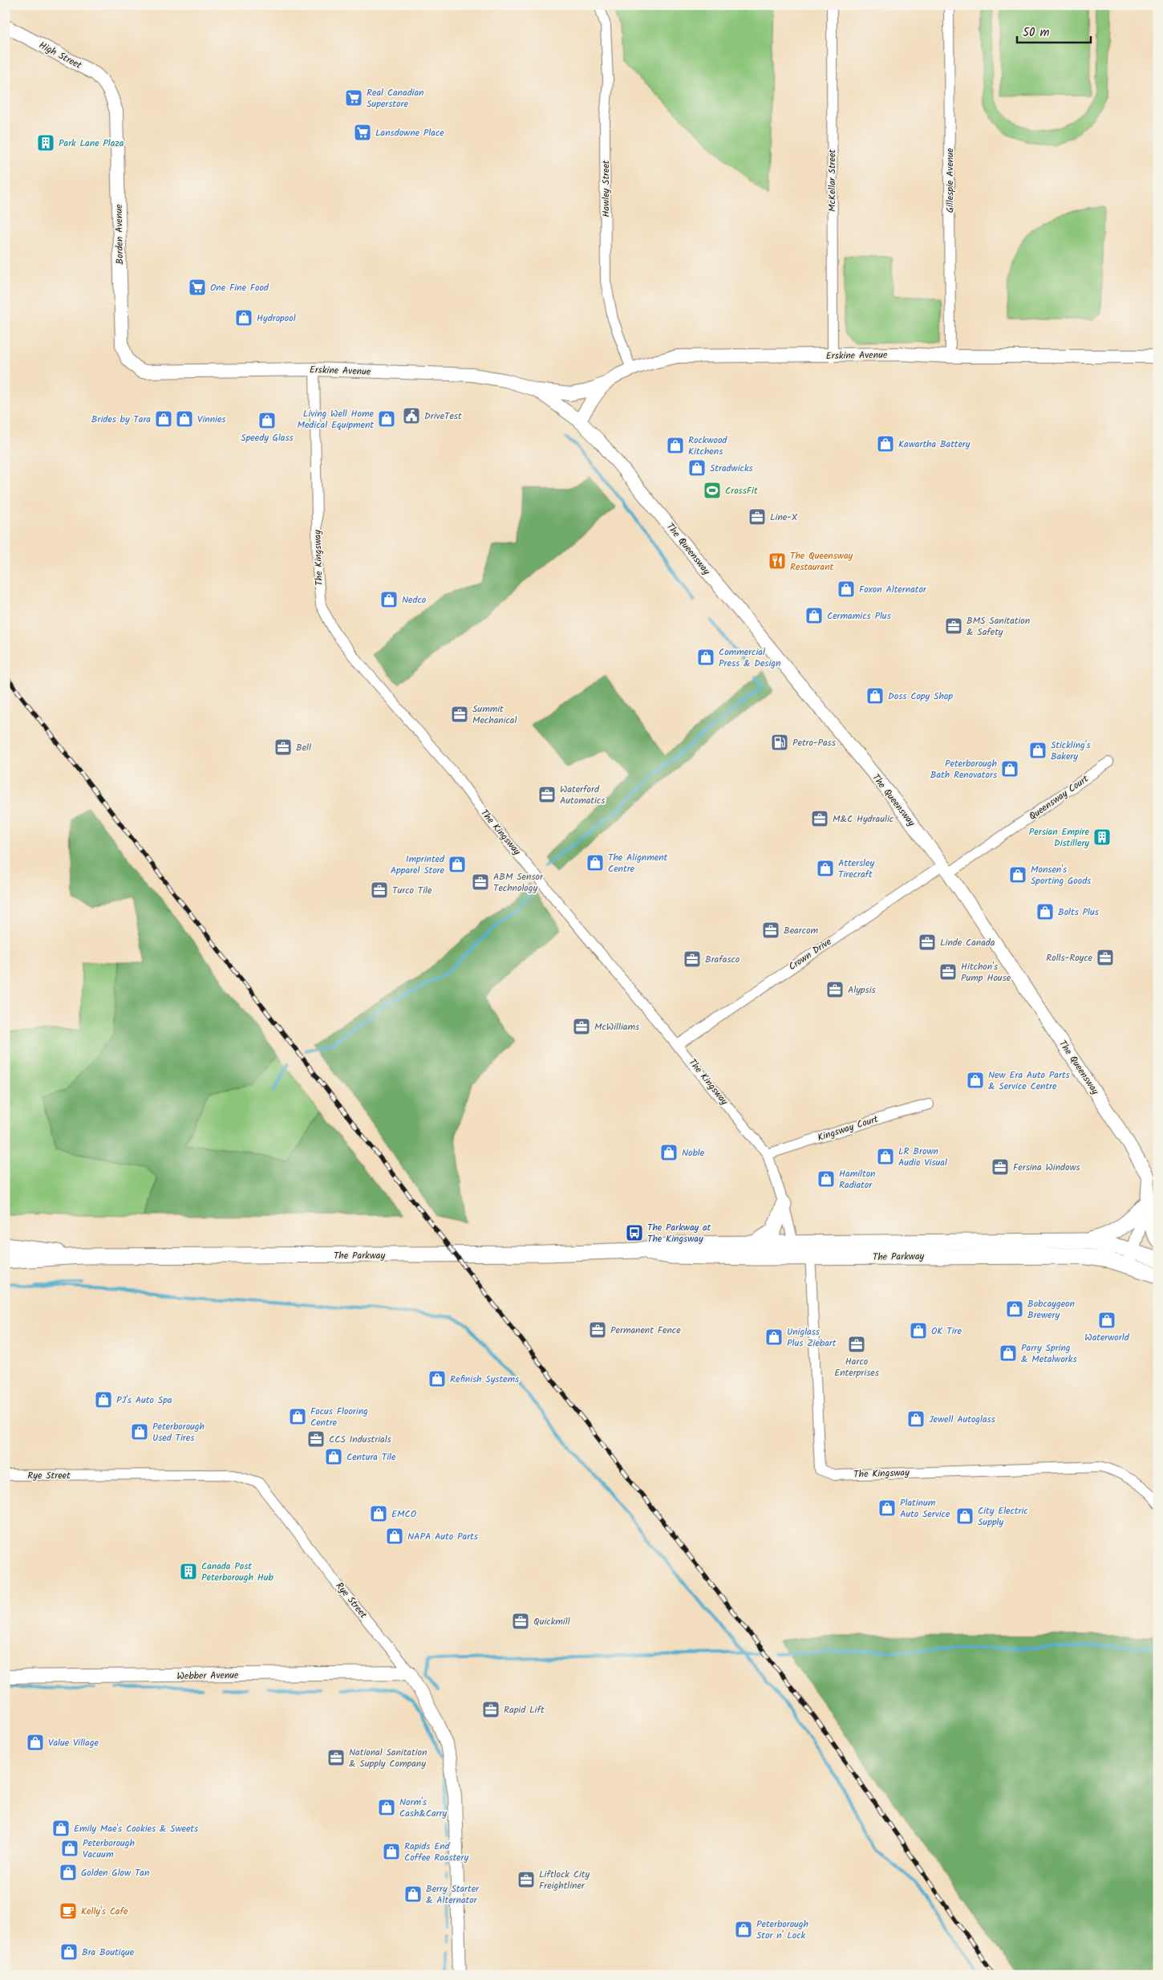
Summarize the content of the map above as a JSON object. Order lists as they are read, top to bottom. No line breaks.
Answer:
{"streets":{"main road":["The Parkway"],"street":["High Street","McKellar Street","Gillespie Avenue","Hawley Street","Borden Avenue","Erskine Avenue","The Queensway","The Kingsway","Queensway Court","Crown Drive","Kingsway Court","Rye Street","Webber Avenue"]},"crossings":[["High Street","Borden Avenue"],["McKellar Street","Erskine Avenue"],["Gillespie Avenue","Erskine Avenue"],["Hawley Street","Erskine Avenue"],["Borden Avenue","Erskine Avenue"],["Erskine Avenue","The Queensway"],["Erskine Avenue","The Kingsway"],["The Queensway","Queensway Court"],["The Queensway","Crown Drive"],["The Queensway","The Parkway"],["The Kingsway","Crown Drive"],["The Kingsway","Kingsway Court"],["The Kingsway","The Parkway"],["Queensway Court","Crown Drive"],["Rye Street","Webber Avenue"]],"places":{"supermarket":["Real Canadian Superstore","Lansdowne Place","One Fine Food"],"building":["Park Lane Plaza","Persian Empire Distillery","Canada Post Peterborough Hub"],"shop":["Hydropool","Brides by Tara","Vinnies","Living Well Home Medical Equipment","Speedy Glass","Kawartha Battery","Rockwood Kitchens","Stradwicks","Foxon Alternator","Nedco","Cermamics Plus","Commercial Press & Design","Doss Copy Shop","Stickling's Bakery","Peterborough Bath Renovators","The Alignment Centre","Imprinted Apparel Store","Attersley Tirecraft","Monsen's Sporting Goods","Bolts Plus","New Era Auto Parts & Service Centre","Noble","LR Brown Audio Visual","Hamilton Radiator","Bobcaygeon Brewery","Waterworld","OK Tire","Uniglass Plus Ziebart","Parry Spring & Metalworks","Refinish Systems","PJ's Auto Spa","Focus Flooring Centre","Jewell Autoglass","Peterborough Used Tires","Centura Tile","Platinum Auto Service","EMCO","City Electric Supply","NAPA Auto Parts","Value Village","Norm's Cash&Carry","Emily Mae's Cookies & Sweets","Peterborough Vacuum","Rapids End Coffee Roastery","Golden Glow Tan","Berry Starter & Alternator","Peterborough Stor n' Lock","Bra Boutique"],"public building":["DriveTest"],"sports":["CrossFit"],"office":["Line-X","BMS Sanitation & Safety","Summit Mechanical","Bell","Waterford Automatics","M&C Hydraulic","ABM Sensor Technology","Turco Tile","Bearcom","Linde Canada","Rolls-Royce","Brafasco","Hitchon's Pump House","Alypsis","McWilliams","Fersina Windows","Permanent Fence","Harco Enterprises","CCS Industrials","Quickmill","Rapid Lift","National Sanitation & Supply Company","Liftlock City Freightliner"],"restaurant":["The Queensway Restaurant"],"fuel station":["Petro-Pass"],"bus stop":["The Parkway at The Kingsway"],"cafe":["Kelly's Cafe"]},"scale_bar":"50 m"}
